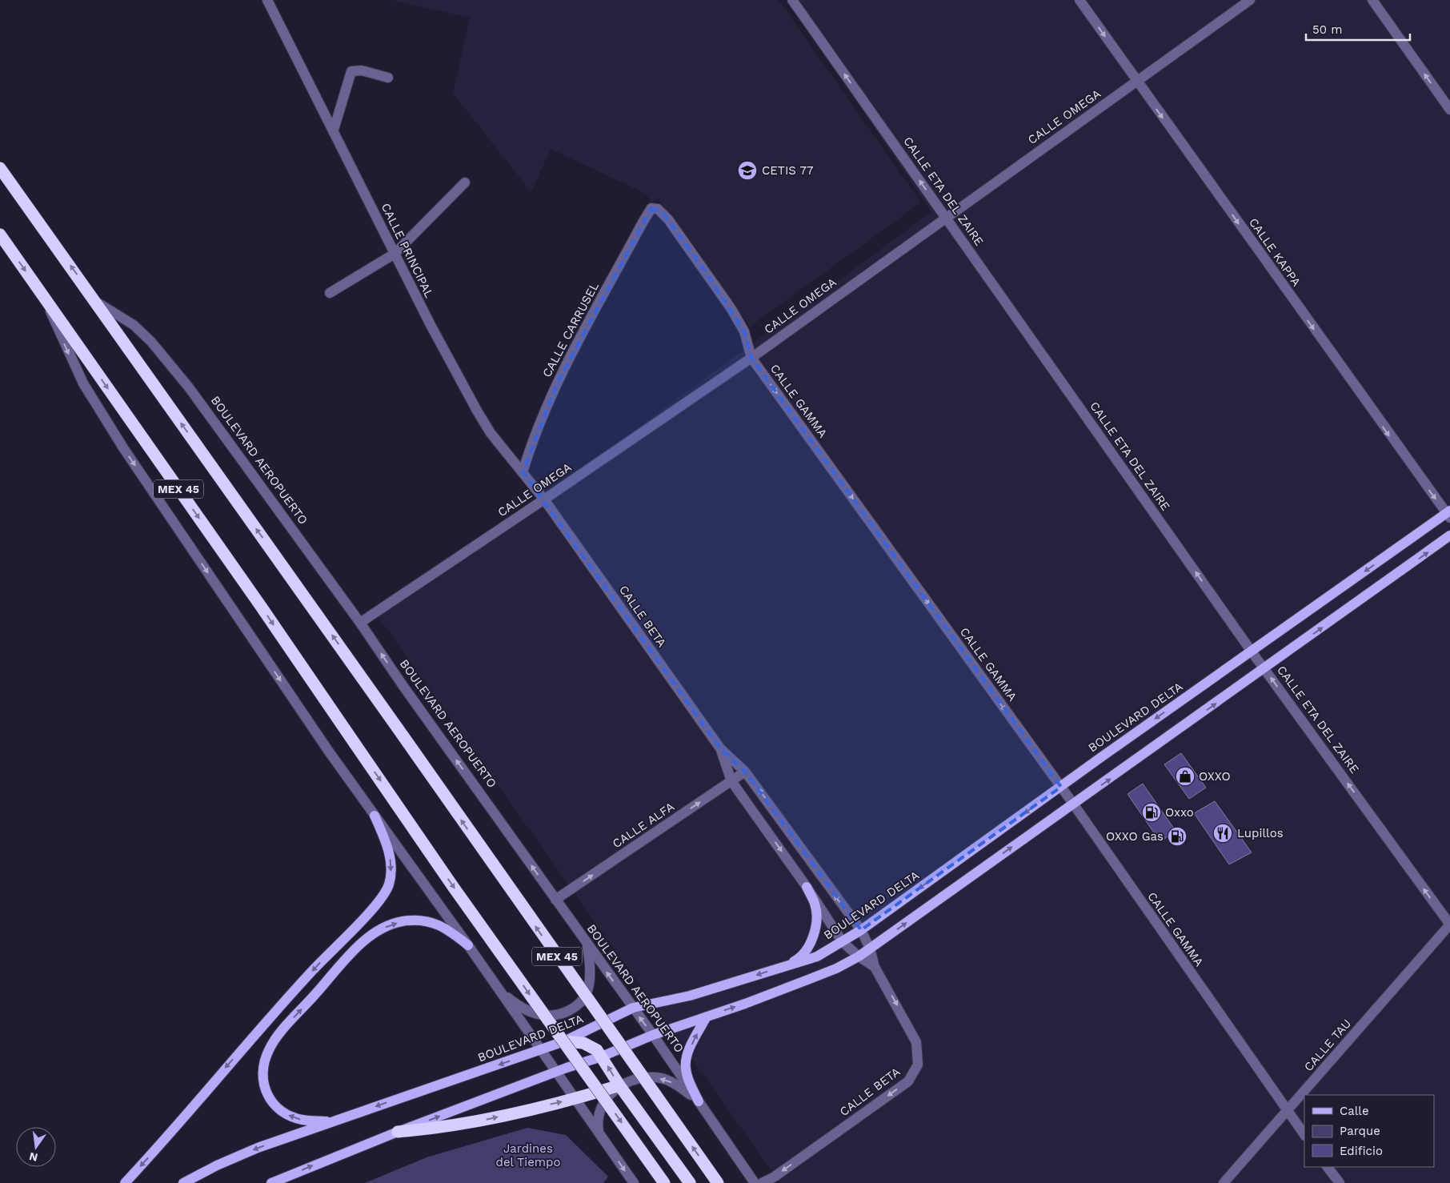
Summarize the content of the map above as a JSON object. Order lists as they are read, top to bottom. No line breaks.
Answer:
{"streets":{"highway":["BOULEVARD AEROPUERTO","MEX 45"],"main road":["BOULEVARD DELTA"],"street":["CALLE OMEGA","CALLE ETA DEL ZAIRE","CALLE PRINCIPAL","CALLE KAPPA","CALLE CARRUSEL","CALLE GAMMA","CALLE BETA","CALLE ALFA","CALLE TAU"]},"crossings":[["CALLE OMEGA","CALLE ETA DEL ZAIRE"],["CALLE OMEGA","CALLE PRINCIPAL"],["CALLE OMEGA","CALLE KAPPA"],["CALLE OMEGA","CALLE GAMMA"],["CALLE OMEGA","BOULEVARD AEROPUERTO"],["CALLE OMEGA","CALLE BETA"],["CALLE ETA DEL ZAIRE","BOULEVARD DELTA"],["CALLE ETA DEL ZAIRE","CALLE TAU"],["CALLE PRINCIPAL","CALLE CARRUSEL"],["CALLE PRINCIPAL","CALLE BETA"],["CALLE KAPPA","BOULEVARD DELTA"],["CALLE CARRUSEL","CALLE GAMMA"],["CALLE GAMMA","BOULEVARD DELTA"],["CALLE GAMMA","CALLE TAU"],["BOULEVARD AEROPUERTO","BOULEVARD DELTA"],["BOULEVARD AEROPUERTO","CALLE ALFA"],["CALLE BETA","BOULEVARD DELTA"],["CALLE BETA","CALLE ALFA"]],"one_way":["CALLE ETA DEL ZAIRE","CALLE KAPPA","CALLE GAMMA","CALLE ALFA"],"parks":["Jardines del Tiempo"],"places":{"school or university":["CETIS 77"],"shop":["OXXO"],"fuel station":["Oxxo","OXXO Gas"],"restaurant":["Lupillos"]},"legend":["Calle","Parque","Edificio"],"scale_bar":"50 m","north":"bottom"}
